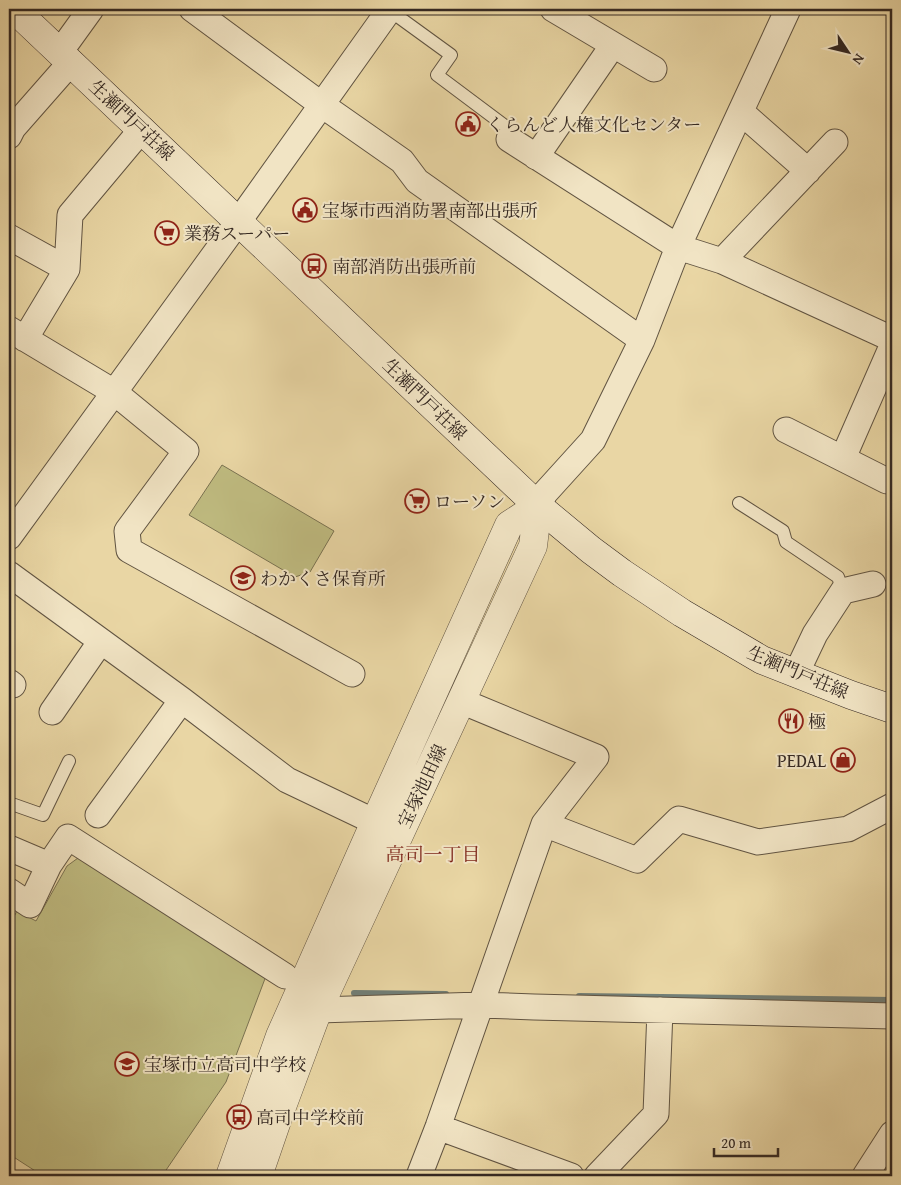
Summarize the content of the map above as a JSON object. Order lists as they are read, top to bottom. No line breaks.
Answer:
{"streets":{"street":["生瀬門戸荘線","宝塚池田線"]},"crossings":[["生瀬門戸荘線","宝塚池田線"]],"districts":["高司一丁目"],"places":{"public building":["くらんど人権文化センター","宝塚市西消防署南部出張所"],"supermarket":["業務スーパー","ローソン"],"bus stop":["南部消防出張所前","高司中学校前"],"school or university":["わかくさ保育所","宝塚市立高司中学校"],"restaurant":["極"],"shop":["PEDAL"]},"scale_bar":"20 m","north":"bottom right"}
